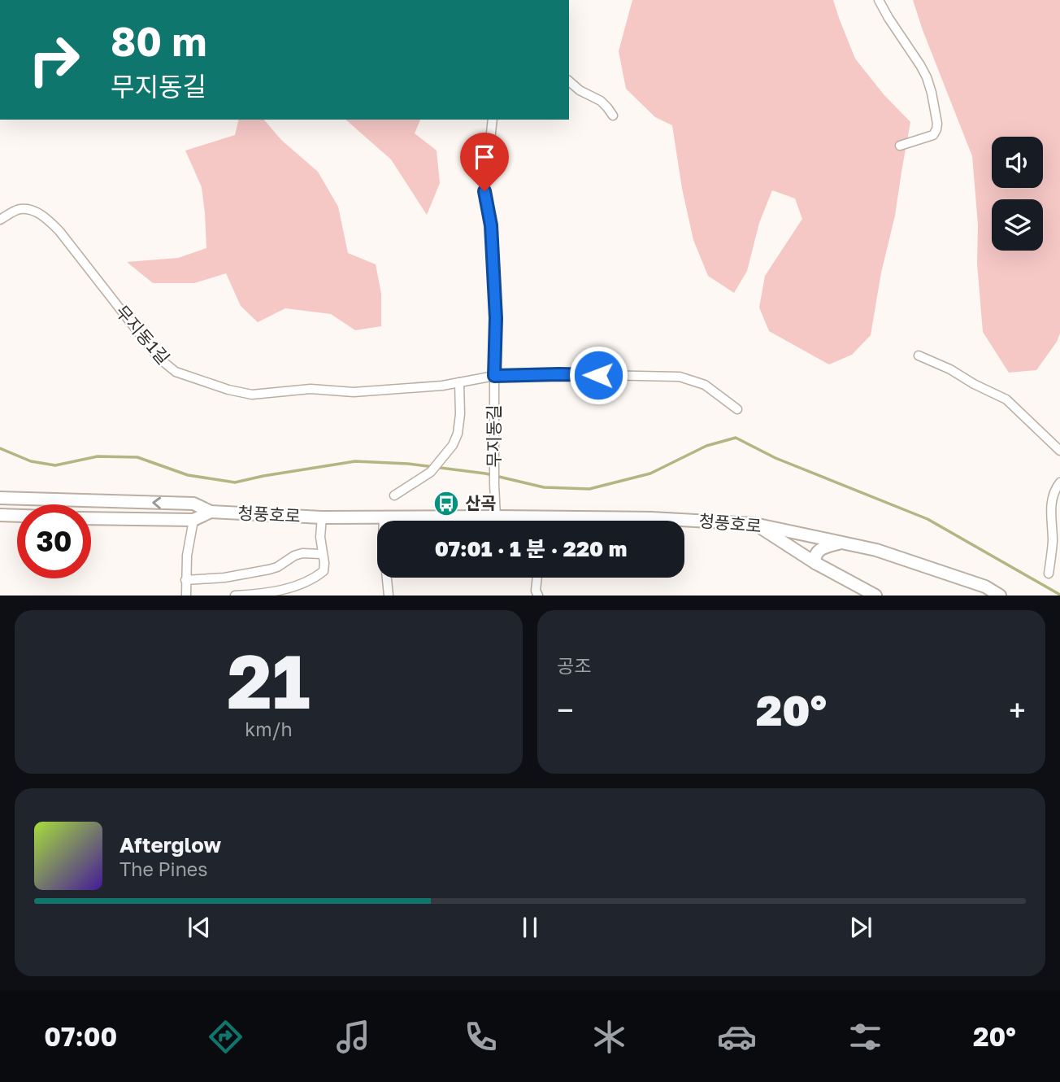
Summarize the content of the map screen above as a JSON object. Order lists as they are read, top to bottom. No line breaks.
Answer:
{"streets":{"main road":["청풍호로"],"street":["무지동1길","무지동길"]},"crossings":[["무지동1길","무지동길"],["무지동길","청풍호로"]],"places":{"bus stop":["산곡"]},"page":{"turn":["80 m","무지동길"],"limit":"30","trip":"07:01 · 1 분 · 220 m","tile":[["21","km/h"],"공조"],"heat":["−","20°","+"],"song":["Afterglow","The Pines"],"tabs":["07:00","20°"]}}
